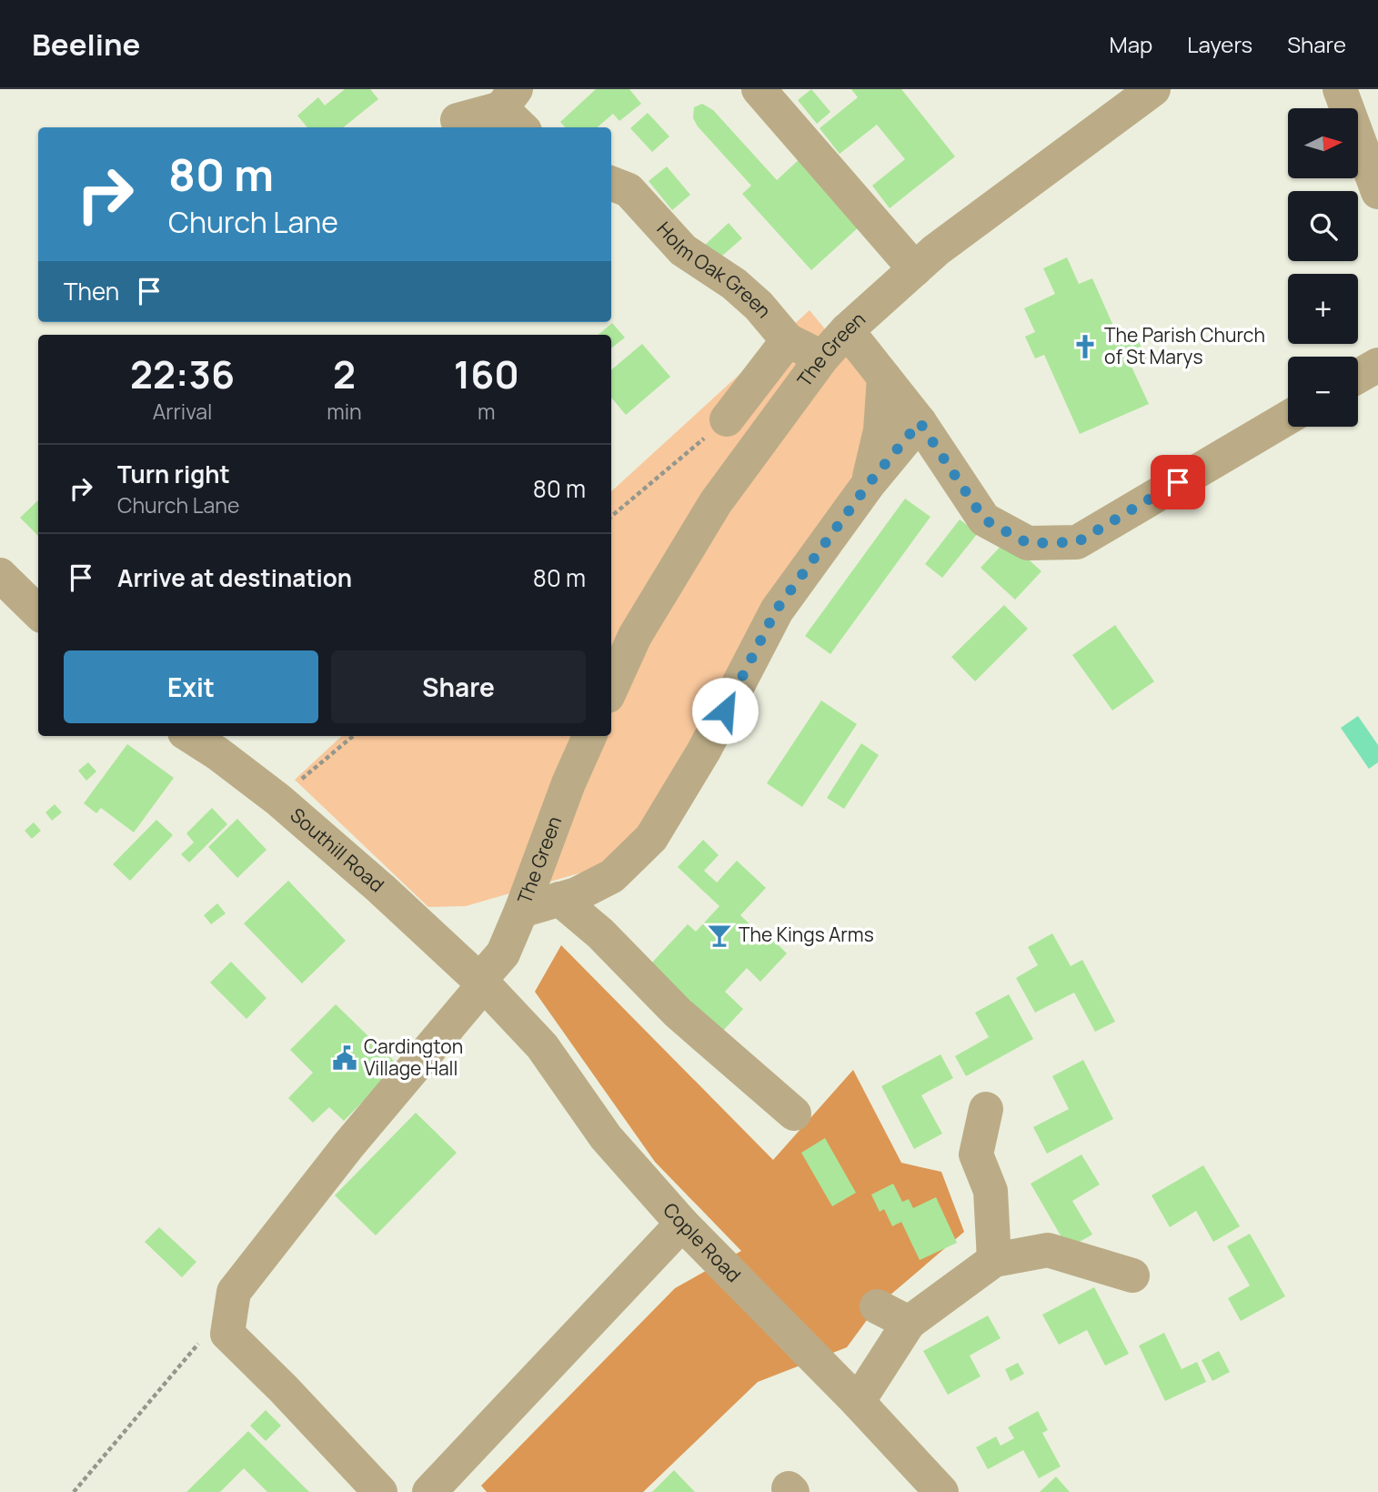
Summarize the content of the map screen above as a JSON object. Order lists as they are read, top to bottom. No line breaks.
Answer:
{"streets":{"street":["Holm Oak Green","The Green","Southill Road","Cople Road"]},"crossings":[["Holm Oak Green","The Green"],["The Green","Southill Road"],["The Green","Cople Road"],["Southill Road","Cople Road"]],"places":{"church":["The Parish Church of St Marys"],"bar":["The Kings Arms"],"public building":["Cardington Village Hall"]},"north":"right","page":{"header":"Beeline","nav":["Map","Layers","Share"],"map_buttons":["+","−"],"turn":["80 m","Church Lane"],"then":"Then","eta":["22:36","Arrival","2","min","160","m"],"list":[{"name":"Turn right","note":"Church Lane","value":"80 m"},{"name":"Arrive at destination","value":"80 m"}],"buttons":["Exit","Share"]}}
